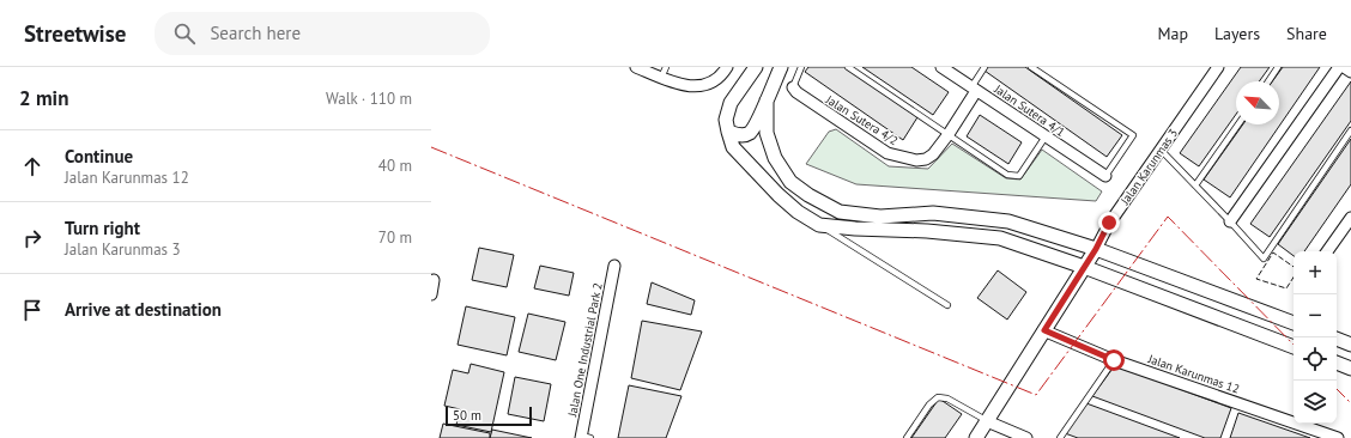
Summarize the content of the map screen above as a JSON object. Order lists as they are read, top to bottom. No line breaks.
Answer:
{"streets":{"street":["Jalan Sutera 4/1","Jalan Sutera 4/2","Jalan Karunmas 3","Jalan One Industrial Park 2","Jalan Karunmas 12"]},"crossings":[["Jalan Sutera 4/1","Jalan Sutera 4/2"],["Jalan Karunmas 3","Jalan Karunmas 12"]],"scale_bar":"50 m","north":"top left","page":{"header":"Streetwise","search":"Search here","nav":["Map","Layers","Share"],"heading":["2 min","Walk · 110 m"],"list":[["Continue","Jalan Karunmas 12","40 m"],["Turn right","Jalan Karunmas 3","70 m"],"Arrive at destination"],"map_buttons":["+","−"],"scale":"50 m"}}
